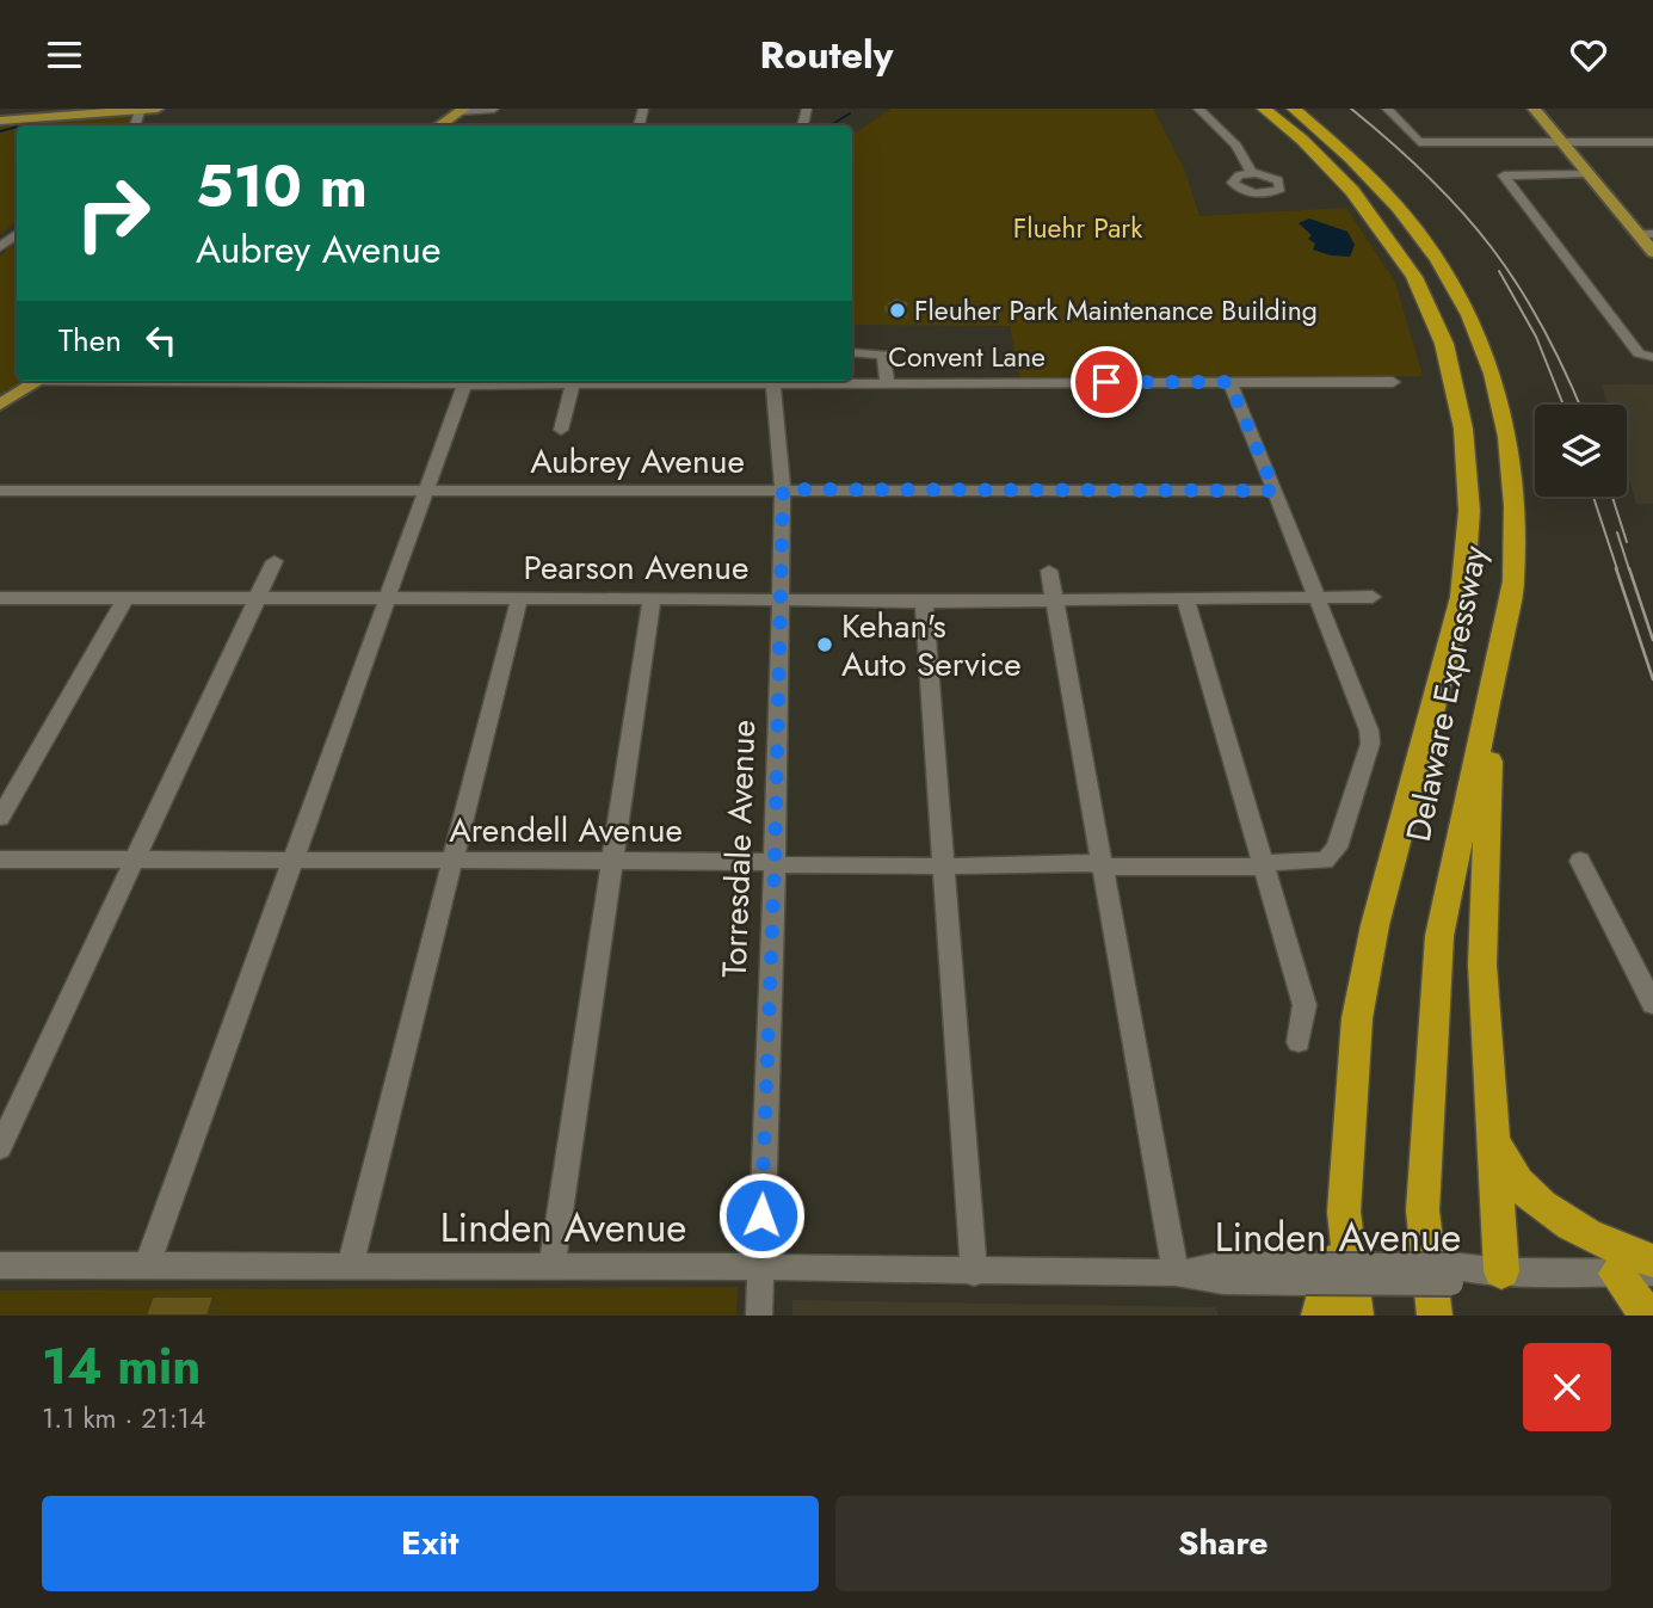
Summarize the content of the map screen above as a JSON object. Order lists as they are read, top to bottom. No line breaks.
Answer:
{"streets":{"highway":["Delaware Expressway"],"street":["Convent Lane","Aubrey Avenue","Pearson Avenue","Arendell Avenue","Torresdale Avenue","Linden Avenue"]},"crossings":[["Convent Lane","Torresdale Avenue"],["Aubrey Avenue","Torresdale Avenue"],["Pearson Avenue","Arendell Avenue"],["Pearson Avenue","Torresdale Avenue"],["Arendell Avenue","Torresdale Avenue"],["Torresdale Avenue","Linden Avenue"]],"parks":["Fluehr Park"],"places":["Fleuher Park Maintenance Building","Kehan's Auto Service"],"page":{"header":"Routely","turn":["510 m","Aubrey Avenue"],"then":"Then","heading":["14 min","1.1 km · 21:14"],"buttons":["Exit","Share"]}}
